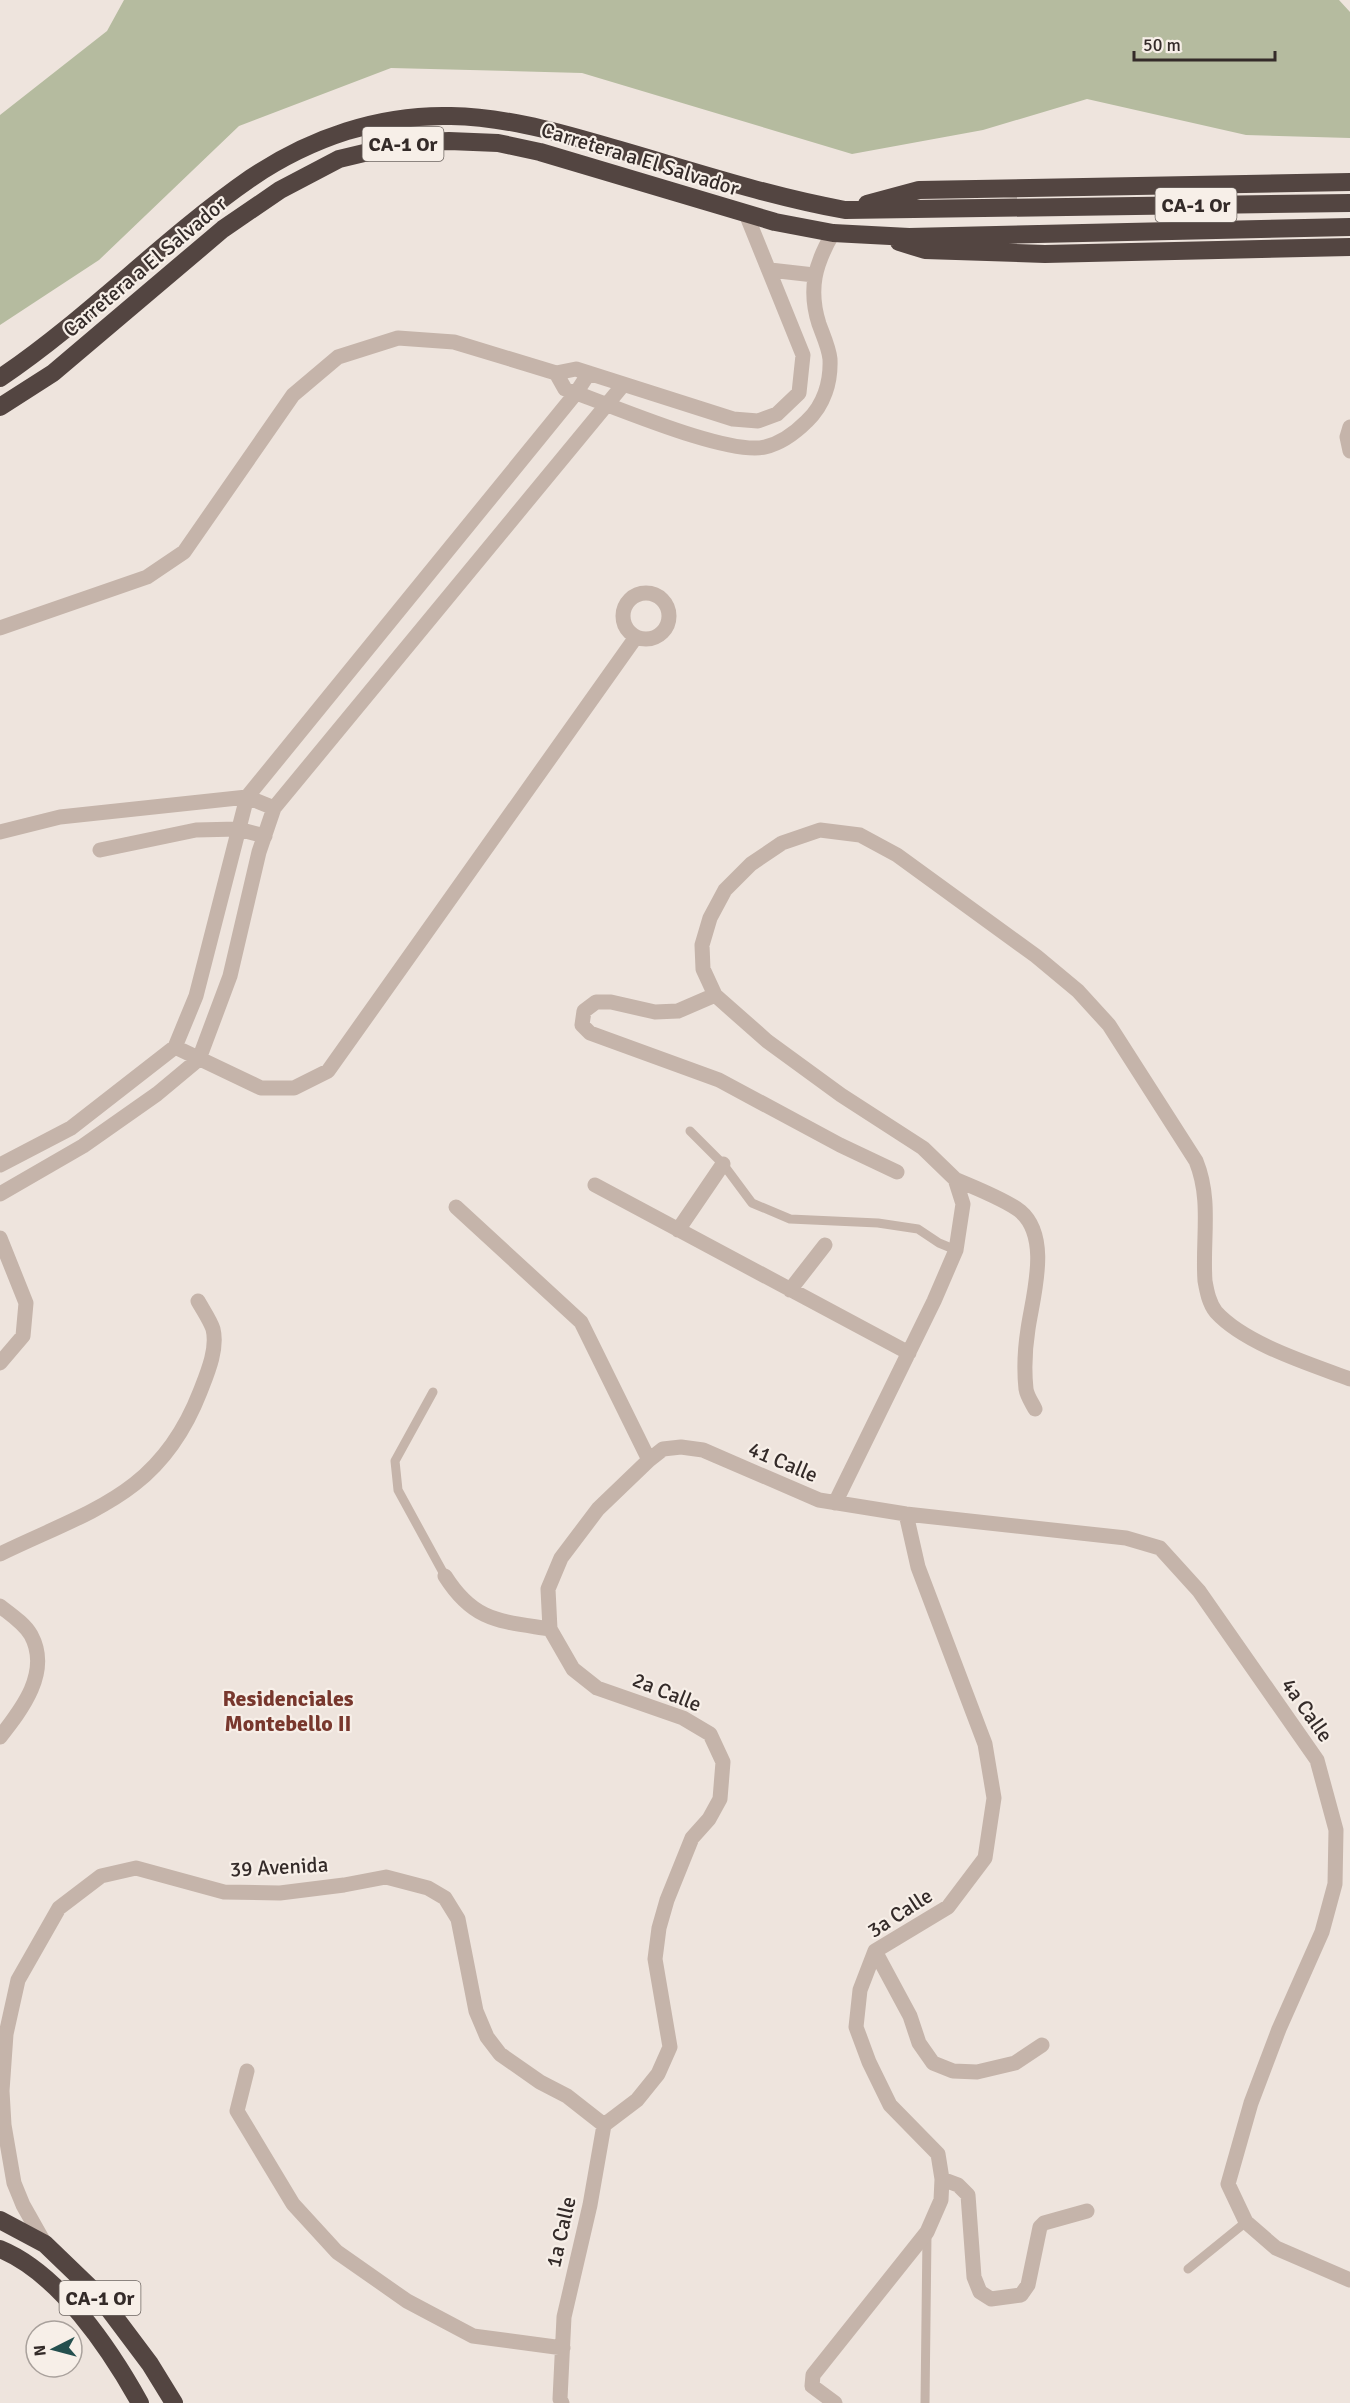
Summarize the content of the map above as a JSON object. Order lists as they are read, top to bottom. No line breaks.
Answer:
{"streets":{"highway":["CA-1 Or","Carretera a El Salvador"],"street":["41 Calle","2a Calle","4a Calle","39 Avenida","3a Calle","1a Calle"]},"crossings":[["CA-1 Or","39 Avenida"],["41 Calle","2a Calle"],["41 Calle","4a Calle"],["41 Calle","3a Calle"],["2a Calle","39 Avenida"],["2a Calle","1a Calle"],["4a Calle","3a Calle"],["39 Avenida","1a Calle"]],"districts":["Residenciales Montebello II"],"scale_bar":"50 m","north":"left"}
